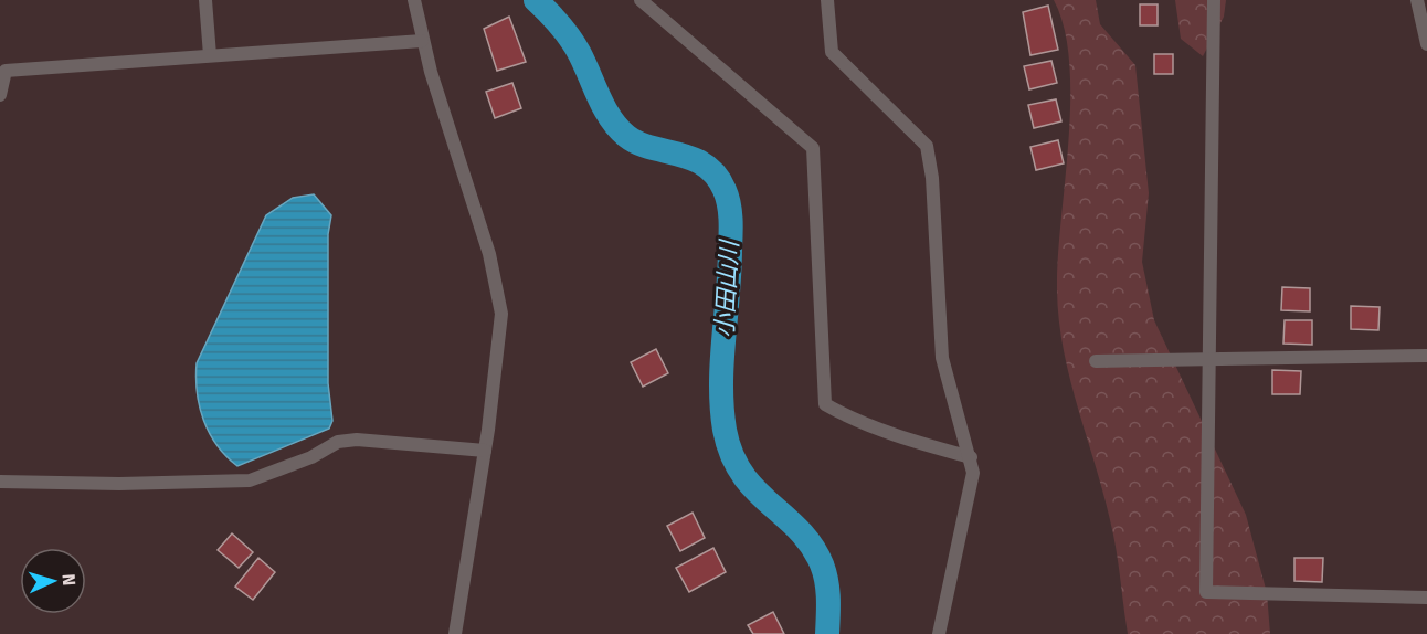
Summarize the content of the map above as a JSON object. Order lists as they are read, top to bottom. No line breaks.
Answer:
{"water":["小田山川"],"north":"right"}
